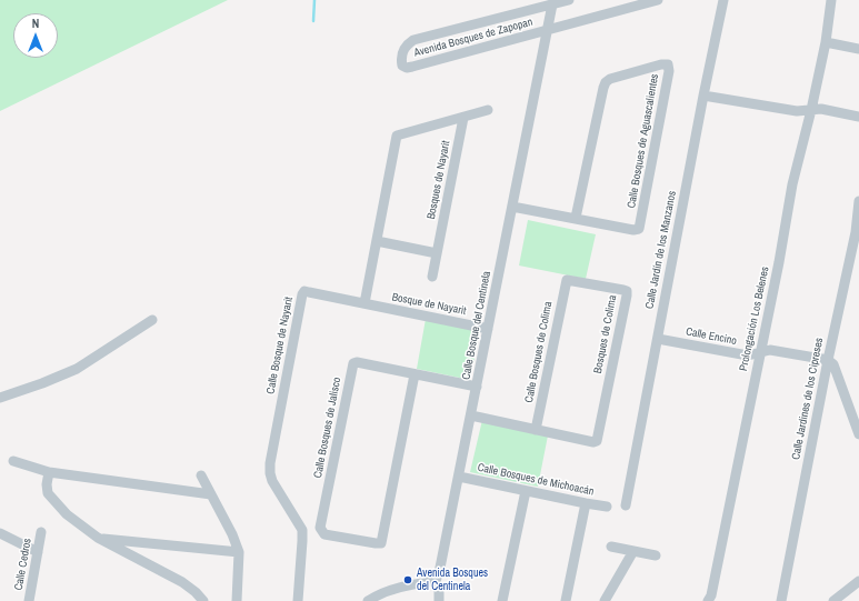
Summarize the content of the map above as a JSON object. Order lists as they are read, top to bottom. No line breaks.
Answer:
{"streets":{"street":["Avenida Bosques de Zapopan","Calle Bosques de Aguascalientes","Bosques de Nayarit","Calle Jardín de los Manzanos","Bosque de Nayarit","Prolongación Los Belenes","Calle Bosque del Centinela","Bosques de Colima","Calle Encino","Calle Bosque de Nayarit","Calle Bosques de Colima","Calle Jardines de los Cipreses","Calle Bosques de Jalisco","Calle Bosques de Michoacán","Calle Cedros"]},"crossings":[["Avenida Bosques de Zapopan","Calle Bosque del Centinela"],["Calle Bosques de Aguascalientes","Calle Bosque del Centinela"],["Calle Jardín de los Manzanos","Calle Encino"],["Bosque de Nayarit","Calle Bosque del Centinela"],["Bosque de Nayarit","Calle Bosque de Nayarit"],["Prolongación Los Belenes","Calle Encino"],["Calle Bosque del Centinela","Calle Bosques de Jalisco"],["Calle Bosque del Centinela","Calle Bosques de Michoacán"],["Bosques de Colima","Calle Bosques de Colima"],["Calle Encino","Calle Jardines de los Cipreses"]],"places":["Avenida Bosques del Centinela"],"north":"top"}
